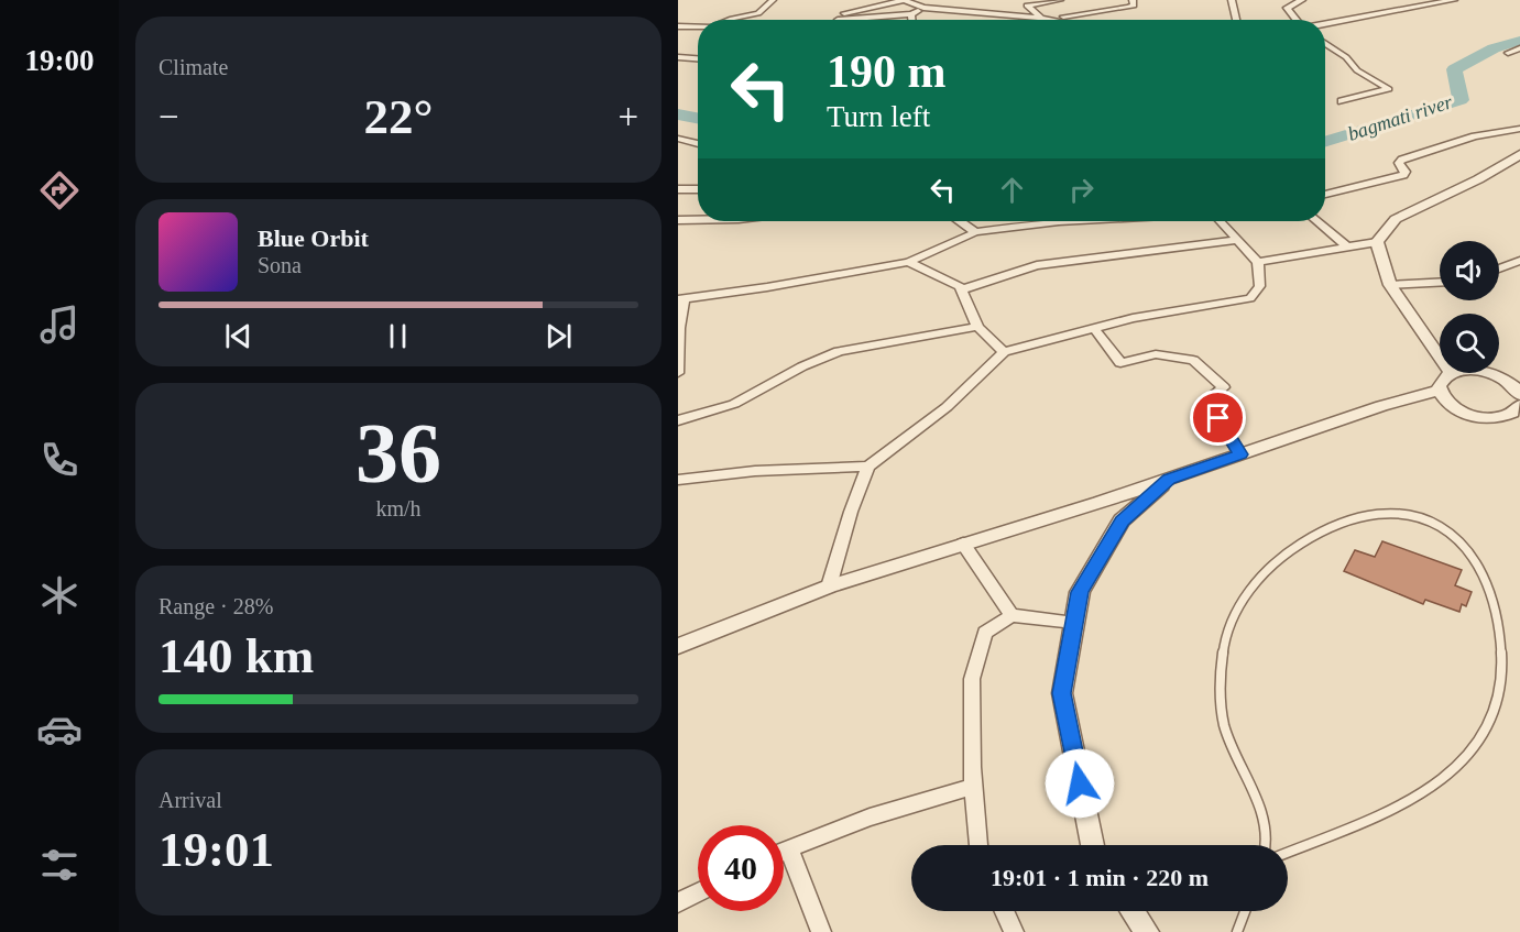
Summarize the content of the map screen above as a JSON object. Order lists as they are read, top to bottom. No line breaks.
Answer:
{"water":["bagmati river"],"page":{"tabs":"19:00","tile":["Climate",["36","km/h"],["Range · 28%","140 km"],["Arrival","19:01"]],"turn":["190 m","Turn left"],"heat":["−","22°","+"],"song":["Blue Orbit","Sona"],"limit":"40","trip":"19:01 · 1 min · 220 m"}}
